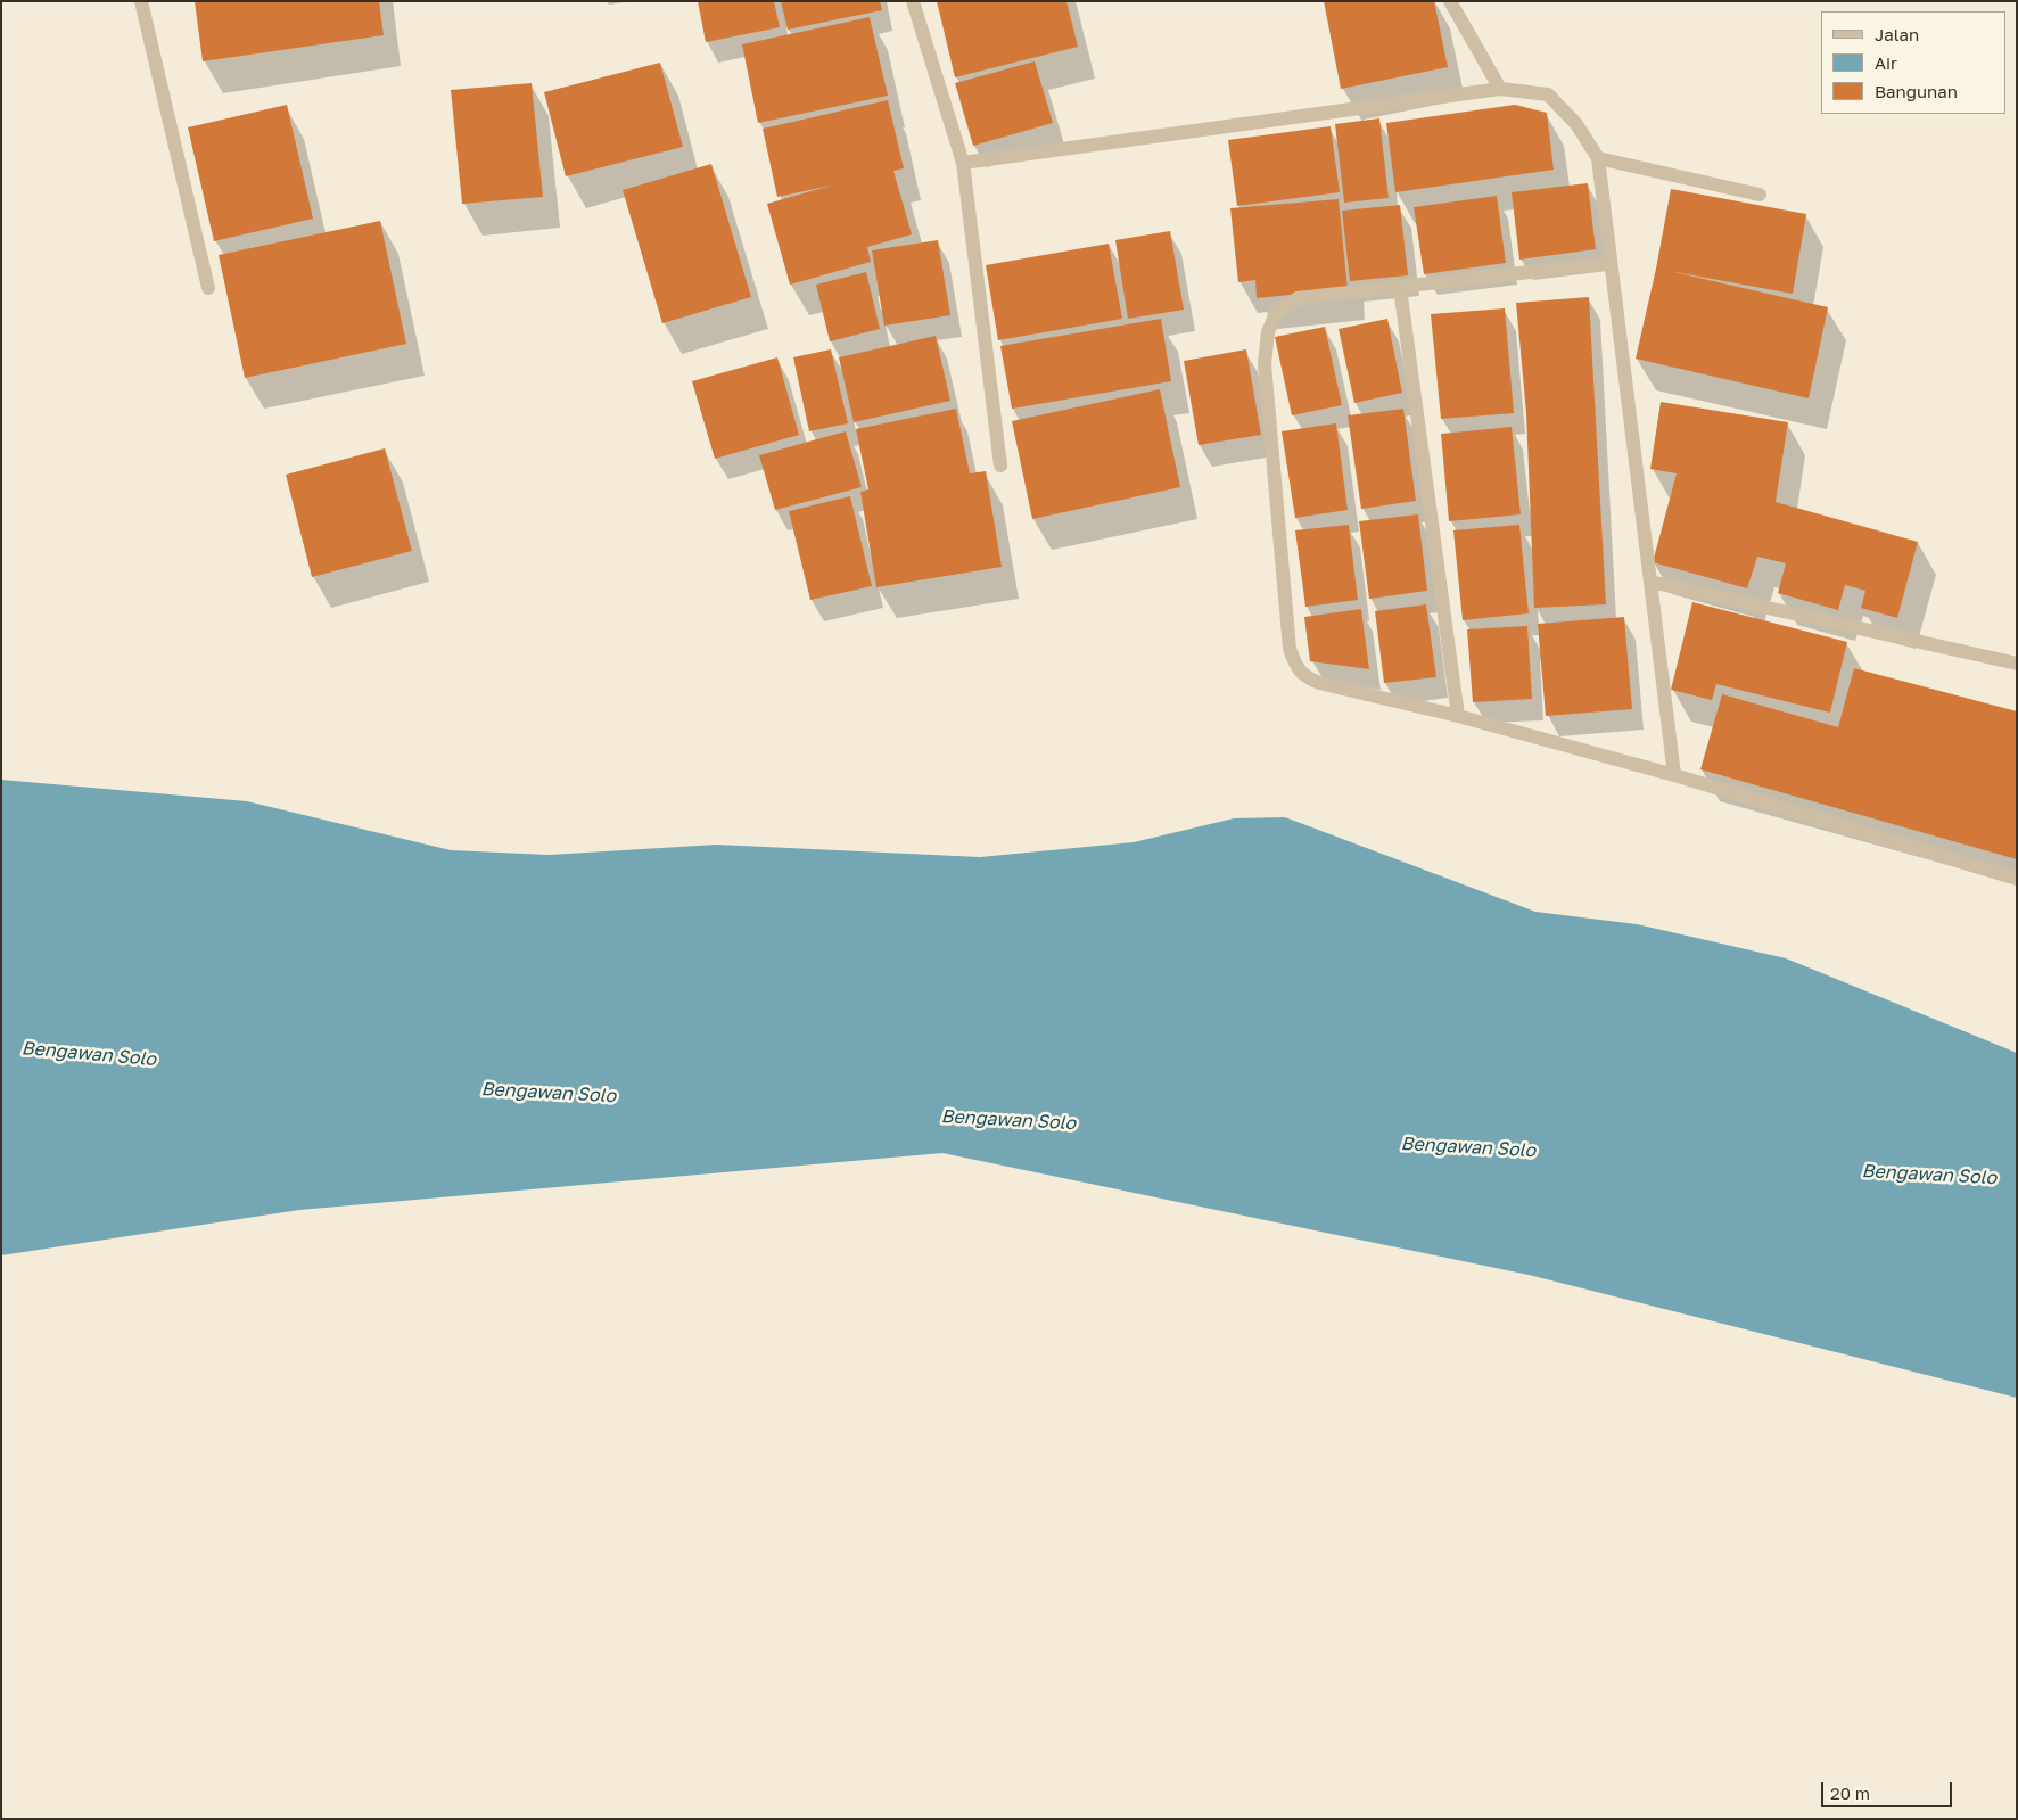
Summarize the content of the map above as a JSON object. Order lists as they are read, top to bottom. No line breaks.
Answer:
{"water":["Bengawan Solo"],"legend":["Jalan","Air","Bangunan"],"scale_bar":"20 m"}
